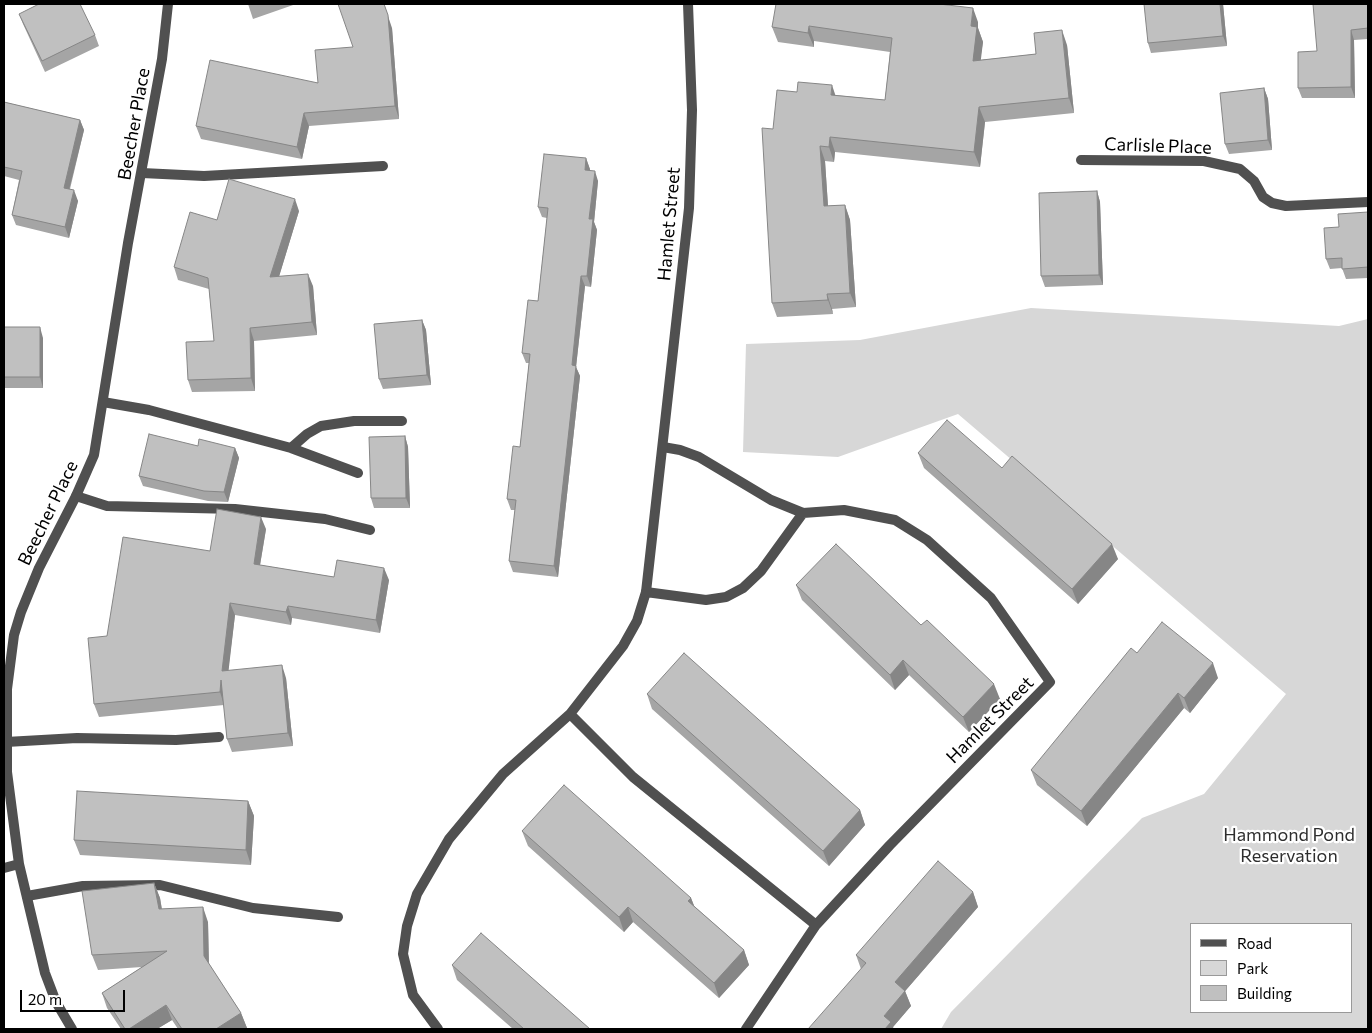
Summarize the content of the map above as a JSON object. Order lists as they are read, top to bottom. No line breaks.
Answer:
{"streets":{"street":["Beecher Place","Carlisle Place","Hamlet Street"]},"parks":["Hammond Pond Reservation"],"legend":["Road","Park","Building"],"scale_bar":"20 m"}
